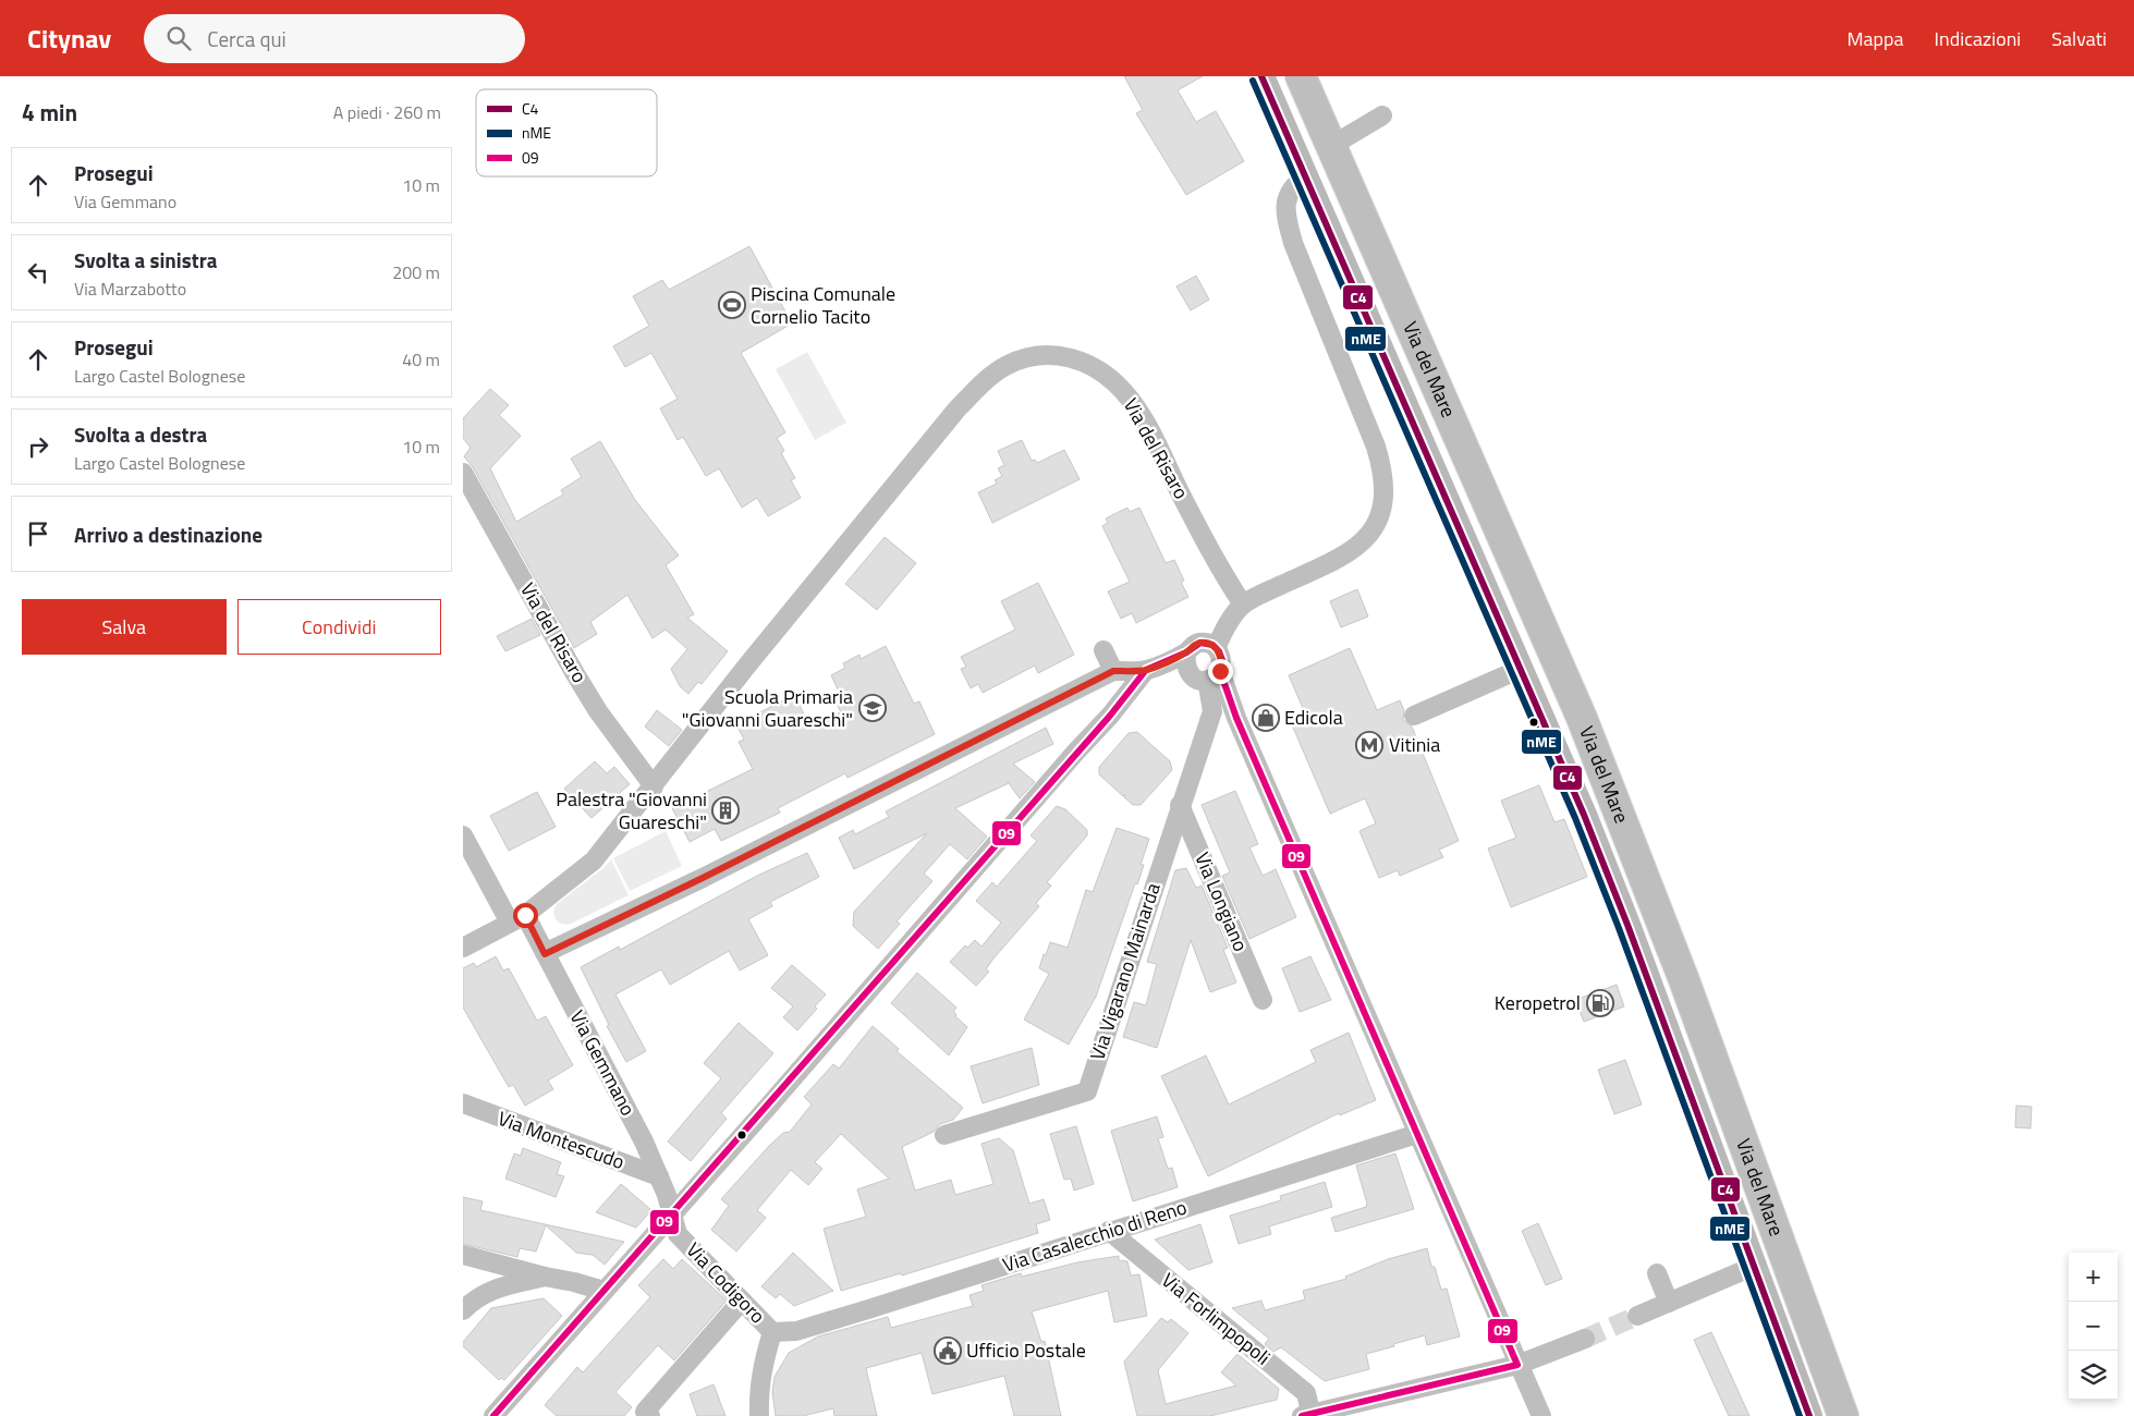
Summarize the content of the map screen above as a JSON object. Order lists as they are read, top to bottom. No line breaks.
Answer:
{"streets":{"main road":["Via del Mare"],"street":["Via del Risaro","Via Longiano","Via Vigarano Mainarda","Via Gemmano","Via Montescudo","Via Casalecchio di Reno","Via Codigoro","Via Forlimpopoli"]},"crossings":[["Via del Risaro","Via Gemmano"],["Via Longiano","Via Vigarano Mainarda"],["Via Gemmano","Via Montescudo"],["Via Gemmano","Via Codigoro"],["Via Casalecchio di Reno","Via Codigoro"],["Via Casalecchio di Reno","Via Forlimpopoli"]],"places":{"sports":["Piscina Comunale Cornelio Tacito"],"school or university":["Scuola Primaria \"Giovanni Guareschi\""],"shop":["Edicola"],"metro station":["Vitinia"],"building":["Palestra \"Giovanni Guareschi\""],"fuel station":["Keropetrol"],"public building":["Ufficio Postale"]},"lines":["transit line C4","transit line nME","transit line 09"],"legend":["C4","nME","09"],"page":{"header":"Citynav","search":"Cerca qui","nav":["Mappa","Indicazioni","Salvati"],"heading":["4 min","A piedi · 260 m"],"list":[["Prosegui","Via Gemmano","10 m"],["Svolta a sinistra","Via Marzabotto","200 m"],["Prosegui","Largo Castel Bolognese","40 m"],["Svolta a destra","Largo Castel Bolognese","10 m"],"Arrivo a destinazione"],"buttons":["Salva","Condividi"],"map_buttons":["+","−"]}}
